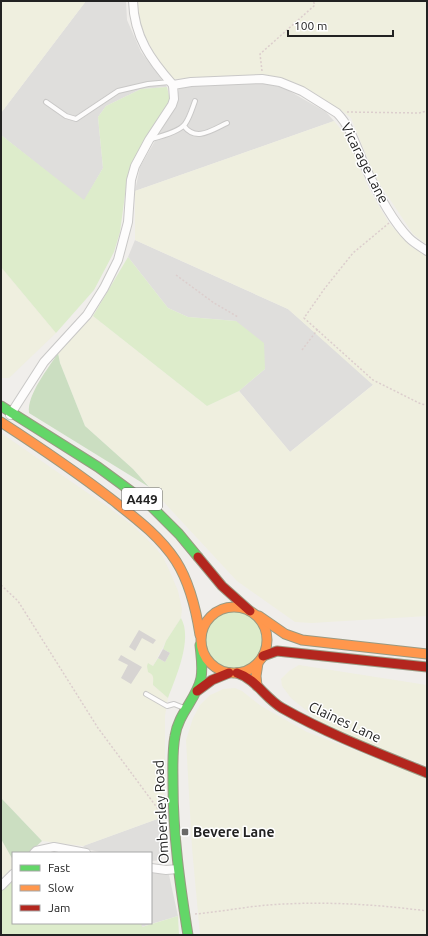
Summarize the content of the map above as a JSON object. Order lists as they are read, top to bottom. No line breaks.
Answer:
{"streets":{"main road":["A449","Claines Lane","Ombersley Road"],"street":["Vicarage Lane"]},"crossings":[["A449","Claines Lane"],["A449","Ombersley Road"],["Claines Lane","Ombersley Road"]],"places":{"transit":["Bevere Lane"]},"legend":["Fast","Slow","Jam"],"scale_bar":"100 m"}
